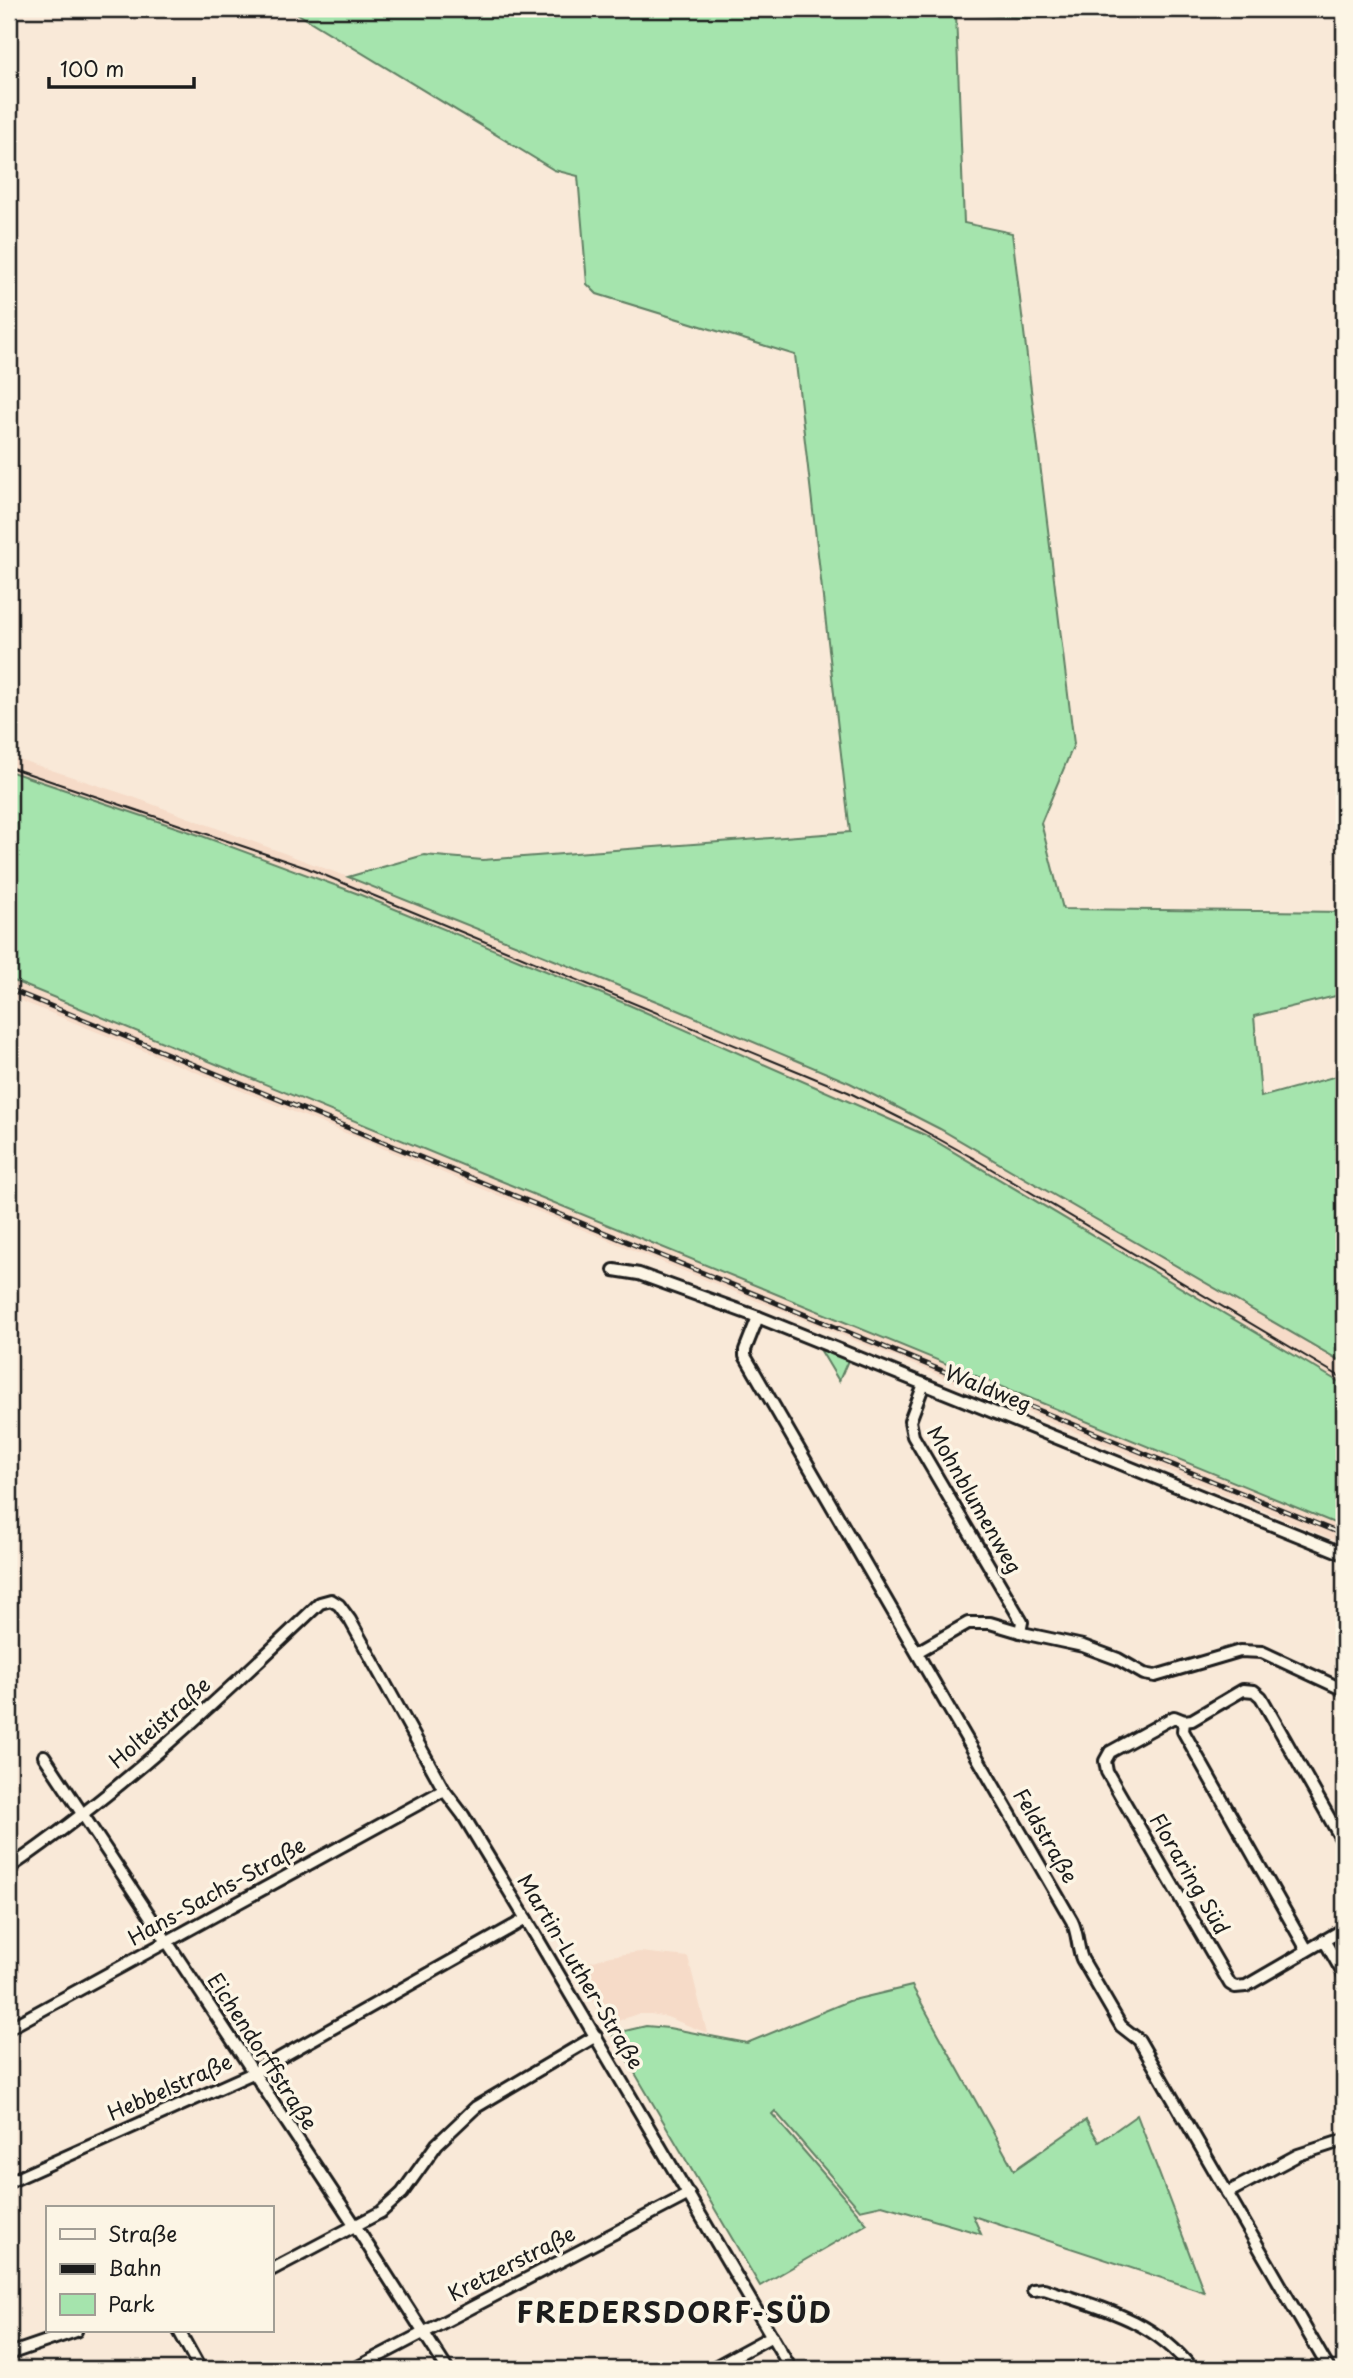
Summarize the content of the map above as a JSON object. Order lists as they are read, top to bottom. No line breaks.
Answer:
{"streets":{"street":["Waldweg","Mohnblumenweg","Holteistraße","Feldstraße","Floraring Süd","Hans-Sachs-Straße","Martin-Luther-Straße","Eichendorffstraße","Hebbelstraße","Kretzerstraße"]},"crossings":[["Waldweg","Mohnblumenweg"],["Waldweg","Feldstraße"],["Holteistraße","Martin-Luther-Straße"],["Holteistraße","Eichendorffstraße"],["Hans-Sachs-Straße","Martin-Luther-Straße"],["Hans-Sachs-Straße","Eichendorffstraße"],["Martin-Luther-Straße","Hebbelstraße"],["Martin-Luther-Straße","Kretzerstraße"],["Eichendorffstraße","Hebbelstraße"],["Eichendorffstraße","Kretzerstraße"]],"districts":["FREDERSDORF-SÜD"],"legend":["Straße","Bahn","Park"],"scale_bar":"100 m"}
